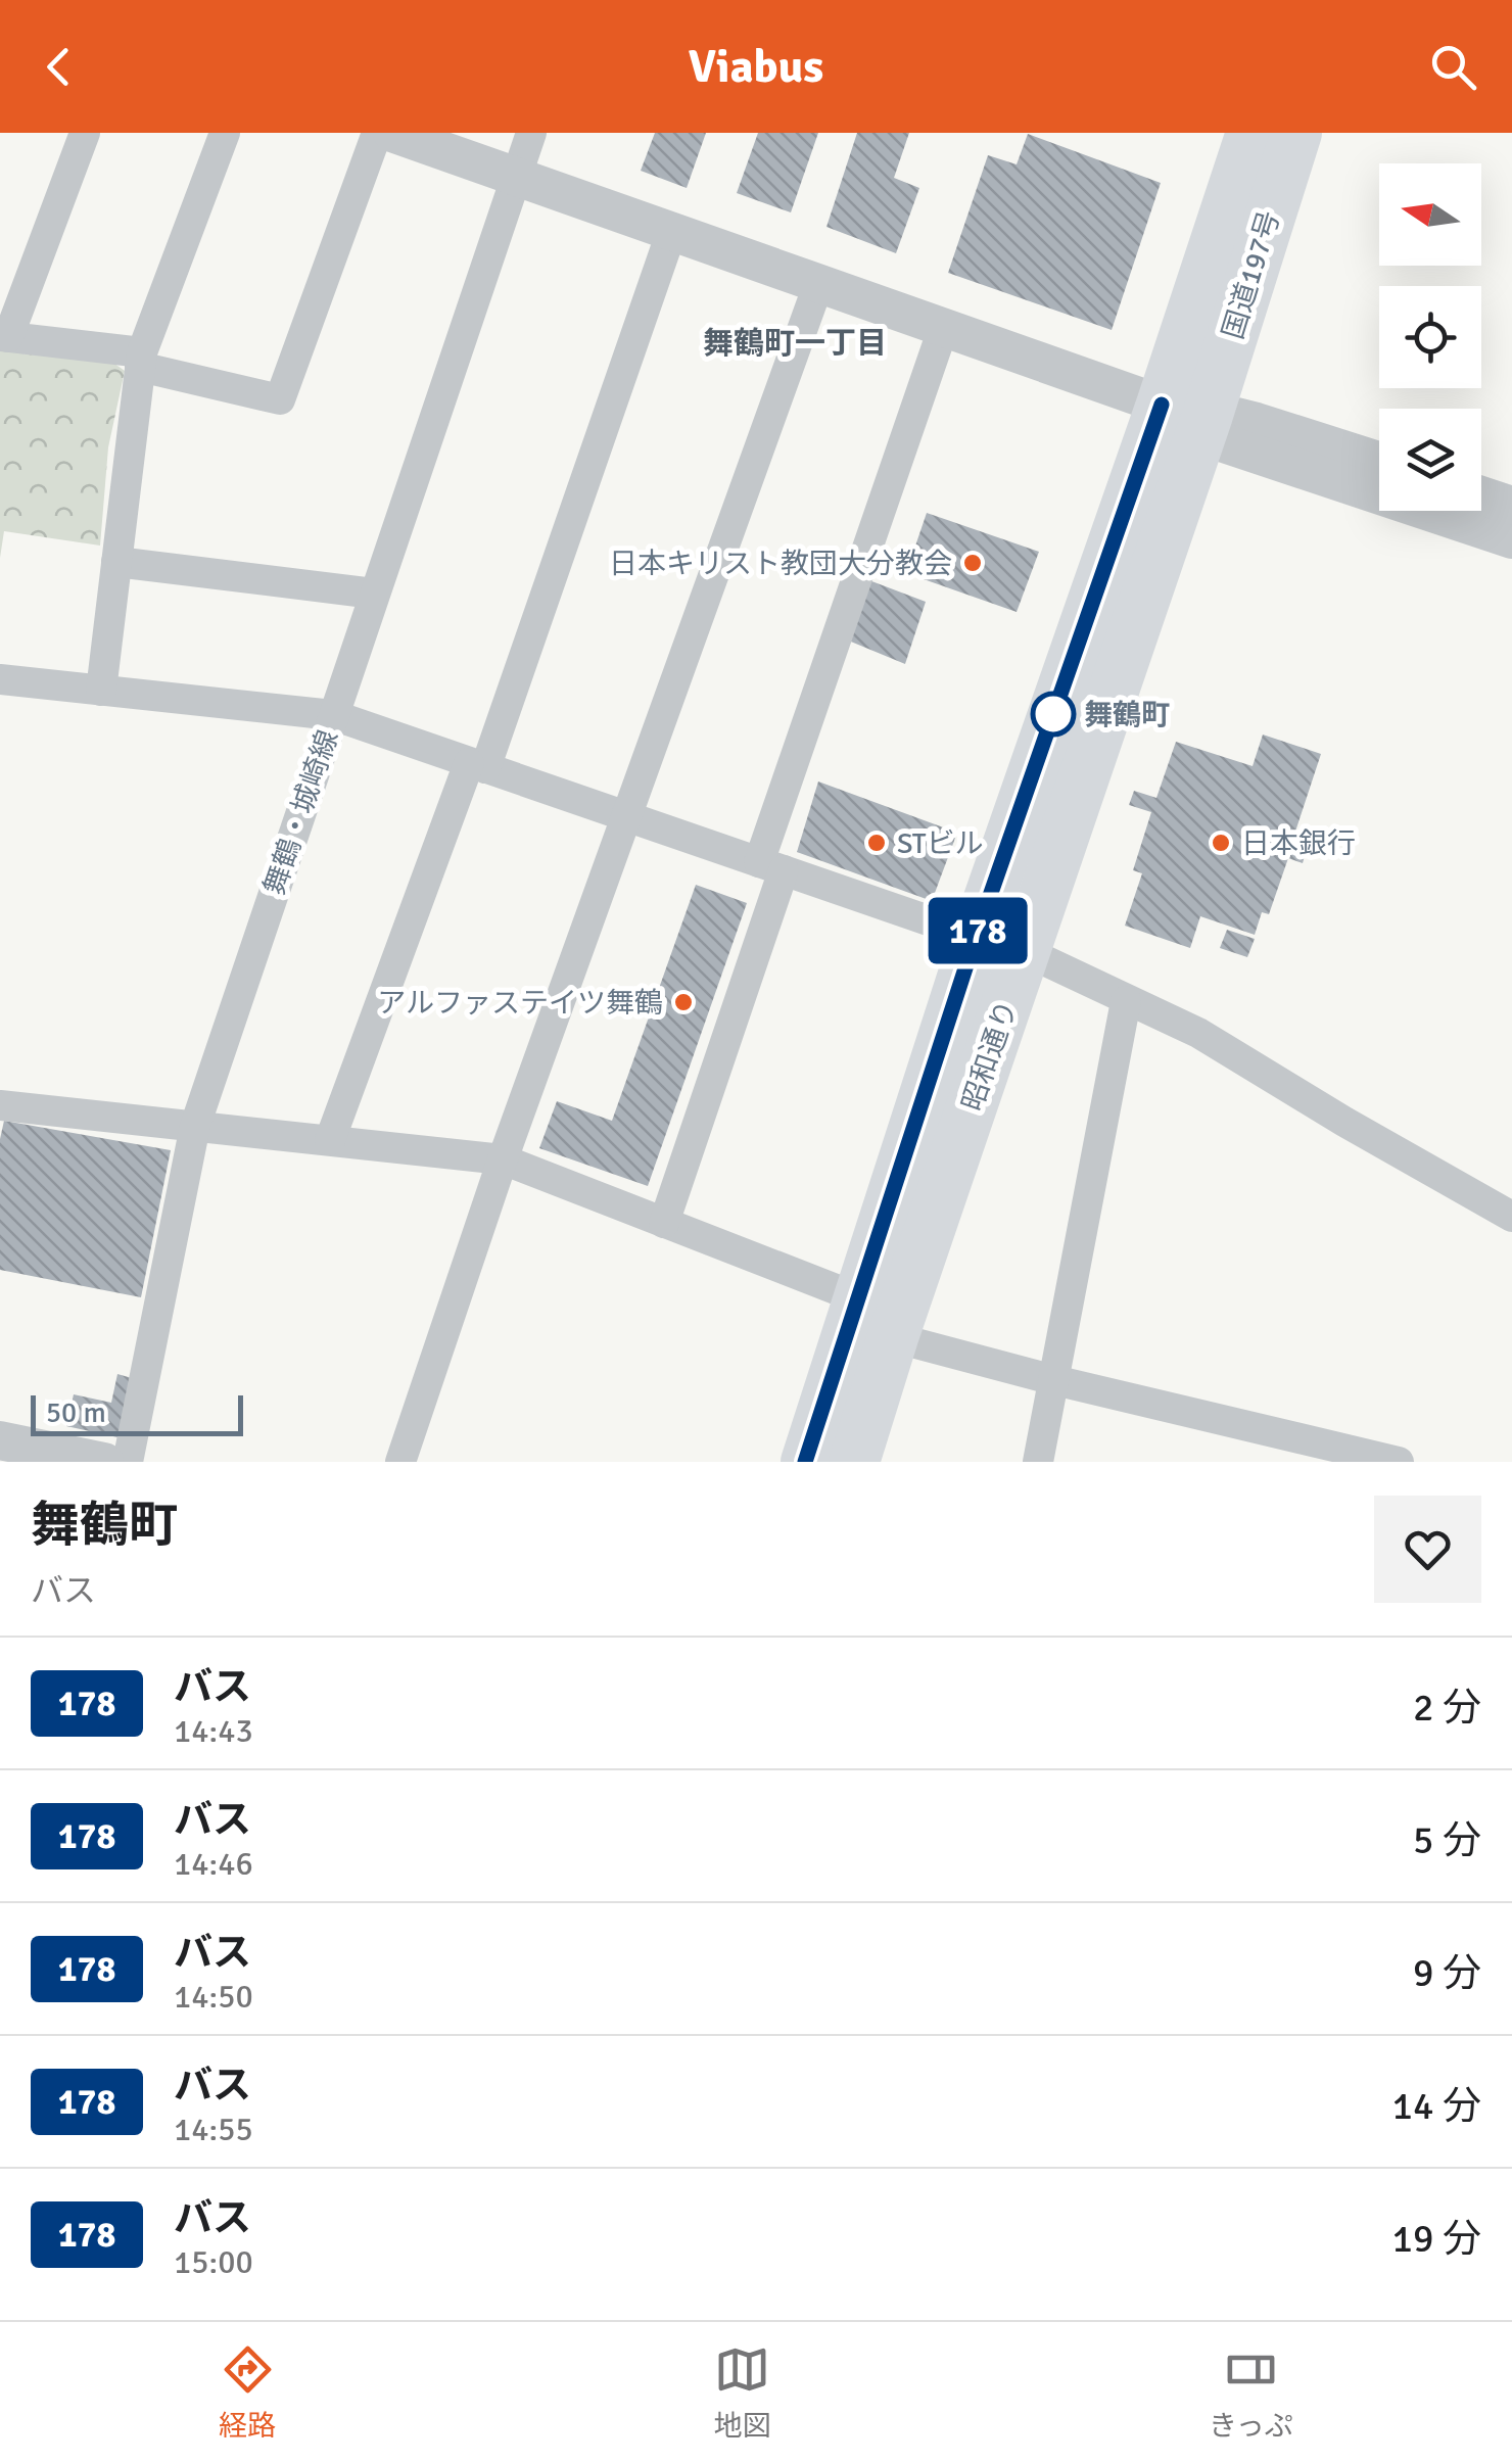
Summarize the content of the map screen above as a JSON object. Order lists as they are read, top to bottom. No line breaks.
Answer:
{"streets":{"highway":["国道197号","昭和通り"],"street":["舞鶴・城崎線"]},"crossings":[["国道197号","昭和通り"]],"districts":["舞鶴町一丁目"],"places":["日本キリスト教団大分教会","舞鶴町","STビル","日本銀行","アルファステイツ舞鶴"],"lines":["bus line 178"],"scale_bar":"50 m","north":"left","page":{"header":"Viabus","on_map":"178","scale":"50 m","heading":["舞鶴町","バス"],"list":[{"mark":"178","name":"バス","note":"14:43","value":"2 分"},{"mark":"178","name":"バス","note":"14:46","value":"5 分"},{"mark":"178","name":"バス","note":"14:50","value":"9 分"},{"mark":"178","name":"バス","note":"14:55","value":"14 分"},{"mark":"178","name":"バス","note":"15:00","value":"19 分"}],"tabs":["経路","地図","きっぷ"]}}
